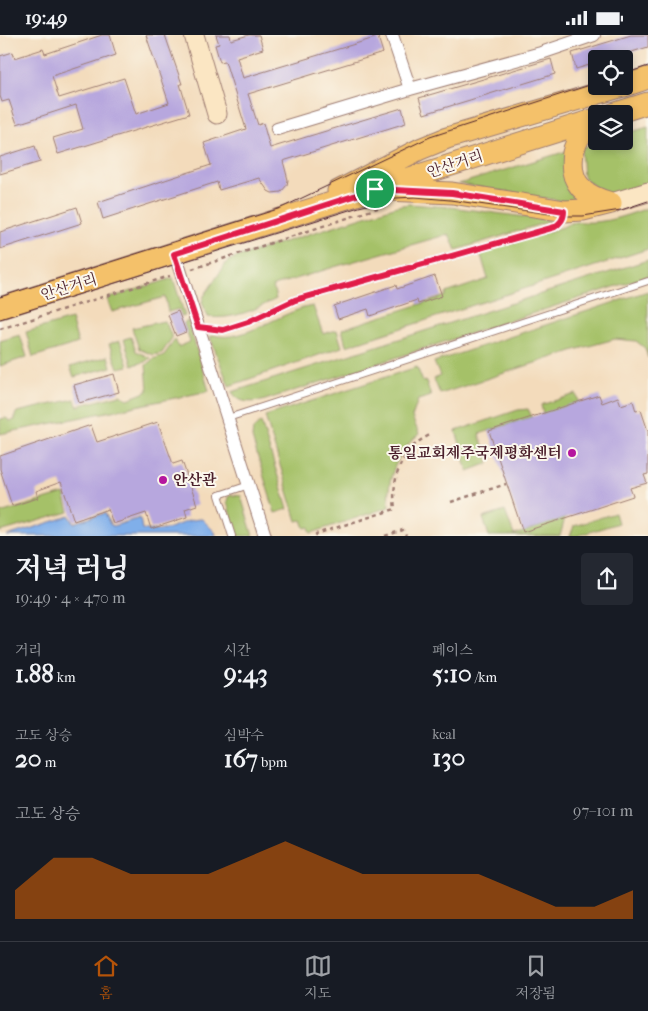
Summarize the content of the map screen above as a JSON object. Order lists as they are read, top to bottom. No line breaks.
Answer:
{"streets":{"main road":["안산거리"]},"places":["통일교회제주국제평화센터","안산관"],"page":{"status":"19:49","heading":["저녁 러닝","19:49 · 4 × 470 m"],"stats":[["거리","1.88 km"],["시간","9:43"],["페이스","5:10 /km"],["고도 상승","20 m"],["심박수","167 bpm"],["kcal","130"]],"chart":["고도 상승","97–101 m"],"tabs":["홈","지도","저장됨"]}}
